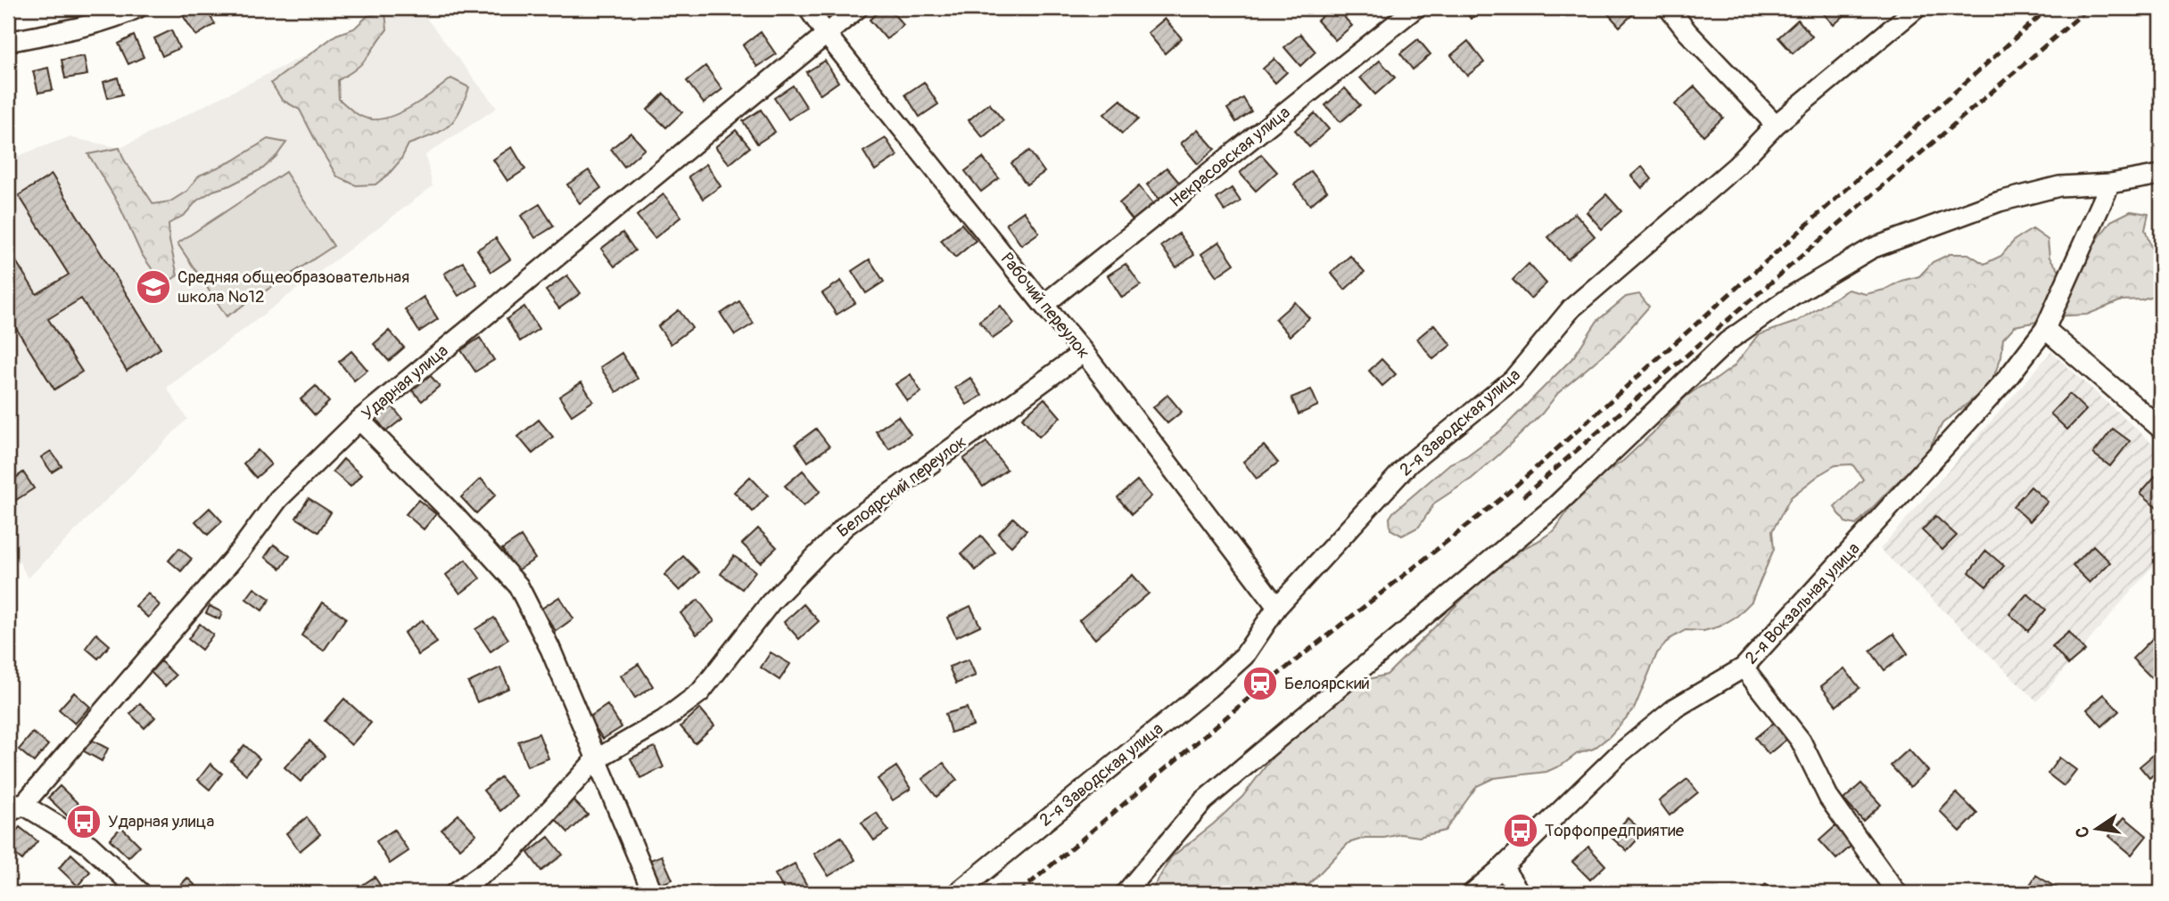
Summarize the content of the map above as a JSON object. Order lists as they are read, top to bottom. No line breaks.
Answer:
{"streets":{"street":["Некрасовская улица","Рабочий переулок","Ударная улица","2-я Заводская улица","Белоярский переулок","2-я Вокзальная улица"]},"crossings":[["Некрасовская улица","Рабочий переулок"],["Рабочий переулок","Ударная улица"],["Рабочий переулок","2-я Заводская улица"],["Рабочий переулок","Белоярский переулок"]],"places":{"school or university":["Средняя общеобразовательная школа №12"],"station":["Белоярский"],"bus stop":["Ударная улица","Торфопредприятие"]},"north":"left"}
